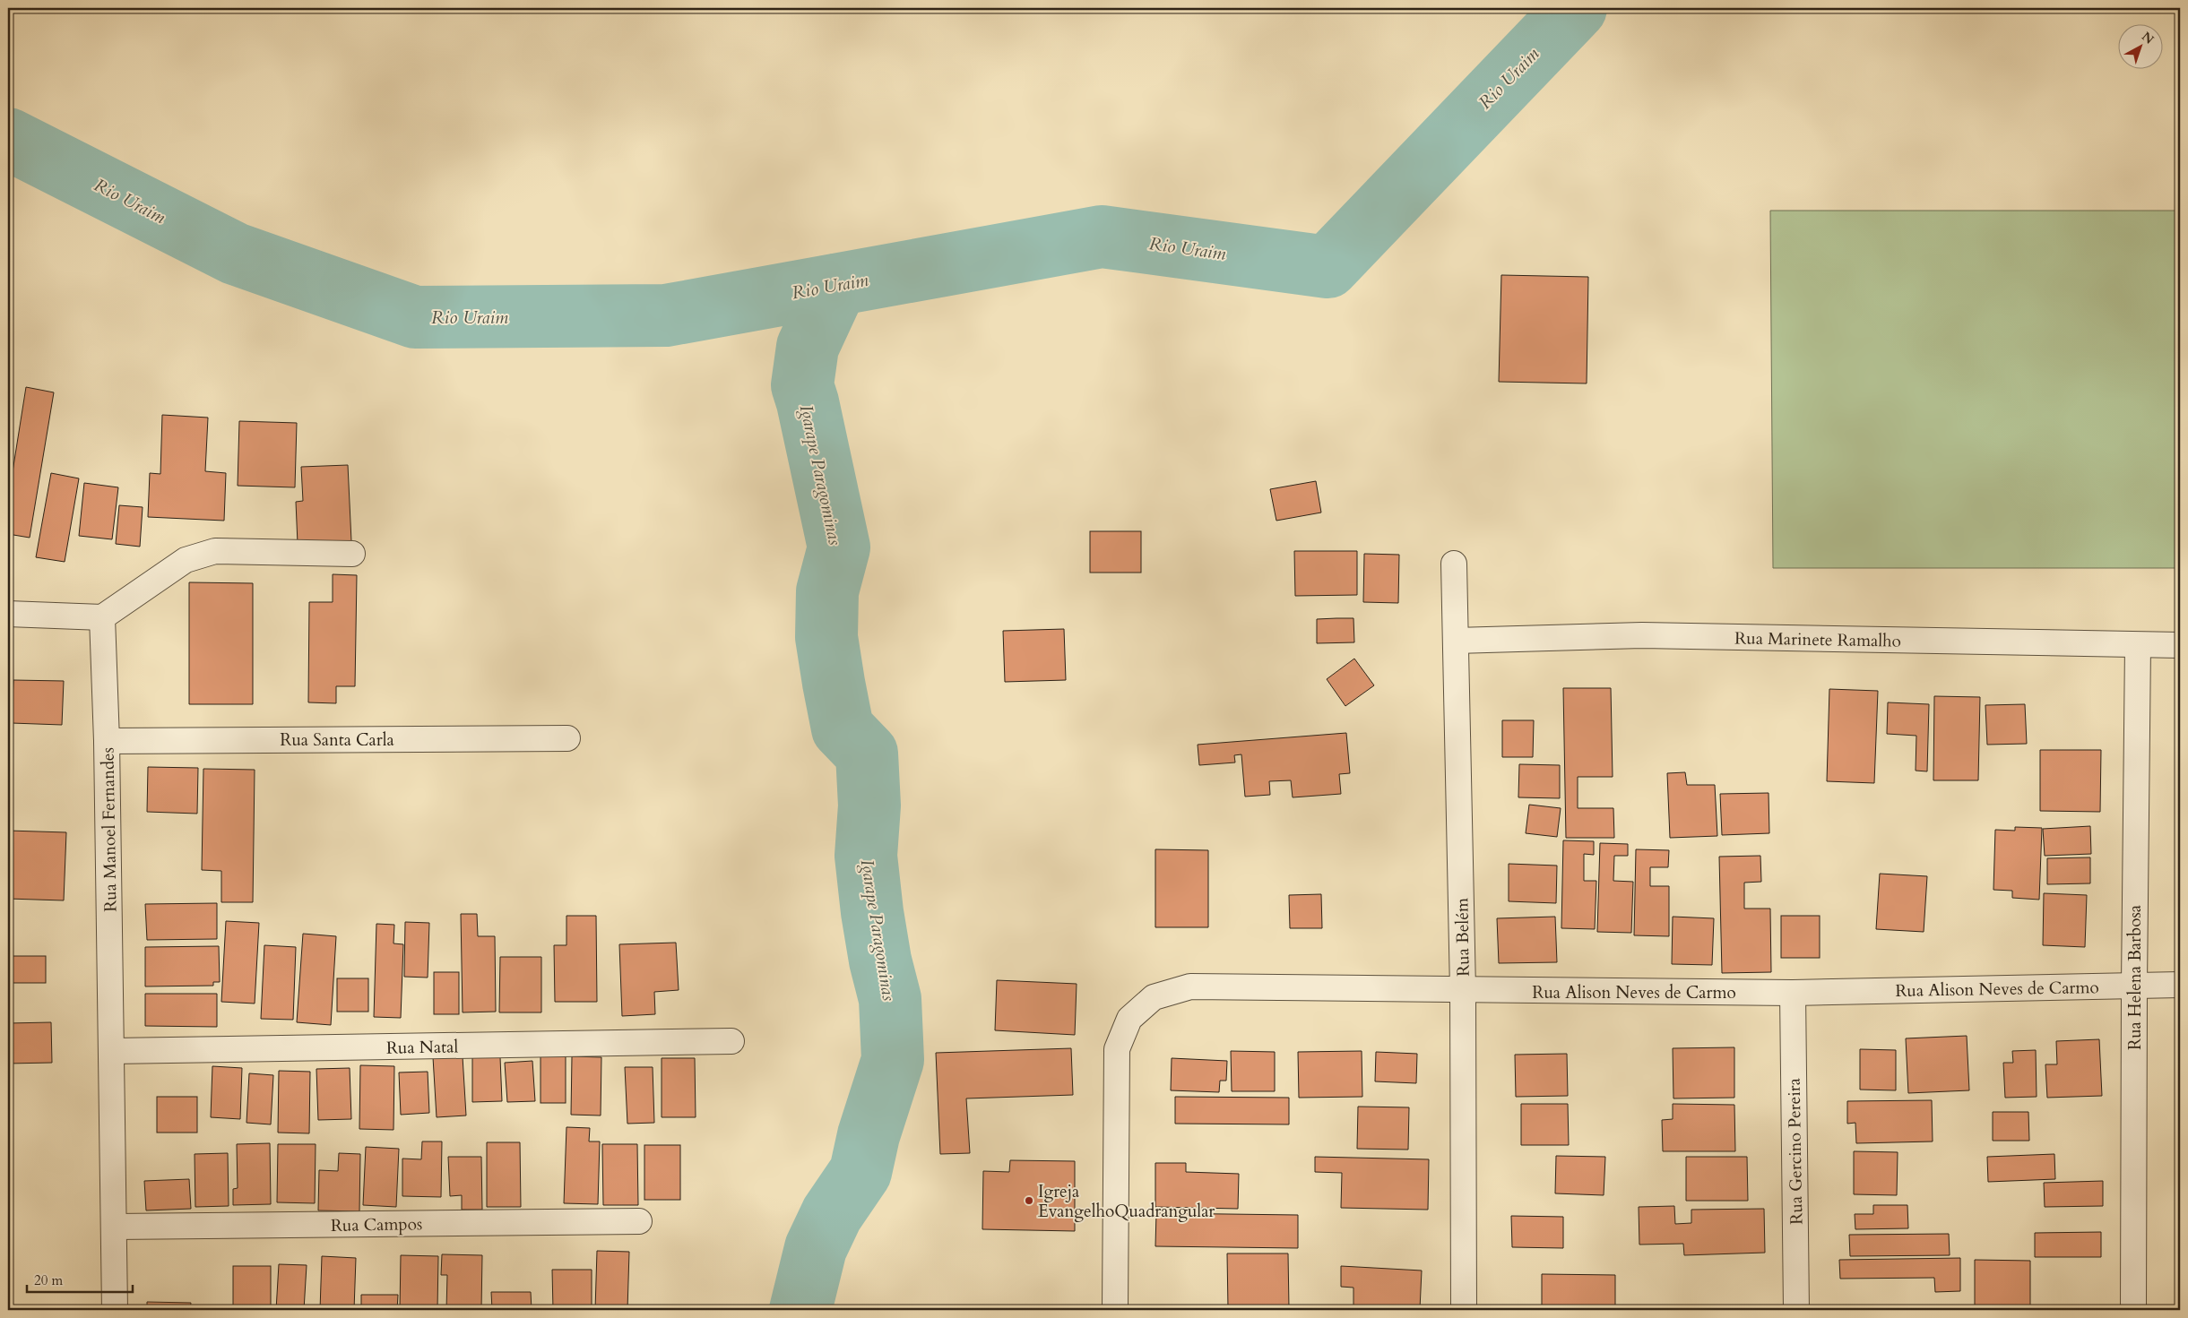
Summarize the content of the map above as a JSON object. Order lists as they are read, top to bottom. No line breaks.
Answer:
{"streets":{"street":["Rua Marinete Ramalho","Rua Santa Carla","Rua Manoel Fernandes","Rua Belém","Rua Helena Barbosa","Rua Alison Neves de Carmo","Rua Natal","Rua Gercino Pereira","Rua Campos"]},"crossings":[["Rua Marinete Ramalho","Rua Belém"],["Rua Marinete Ramalho","Rua Helena Barbosa"],["Rua Santa Carla","Rua Manoel Fernandes"],["Rua Manoel Fernandes","Rua Natal"],["Rua Manoel Fernandes","Rua Campos"],["Rua Belém","Rua Alison Neves de Carmo"],["Rua Helena Barbosa","Rua Alison Neves de Carmo"],["Rua Alison Neves de Carmo","Rua Gercino Pereira"]],"water":["Rio Uraim","Igarape Paragominas"],"places":["Igreja EvangelhoQuadrangular"],"scale_bar":"20 m","north":"top right"}
